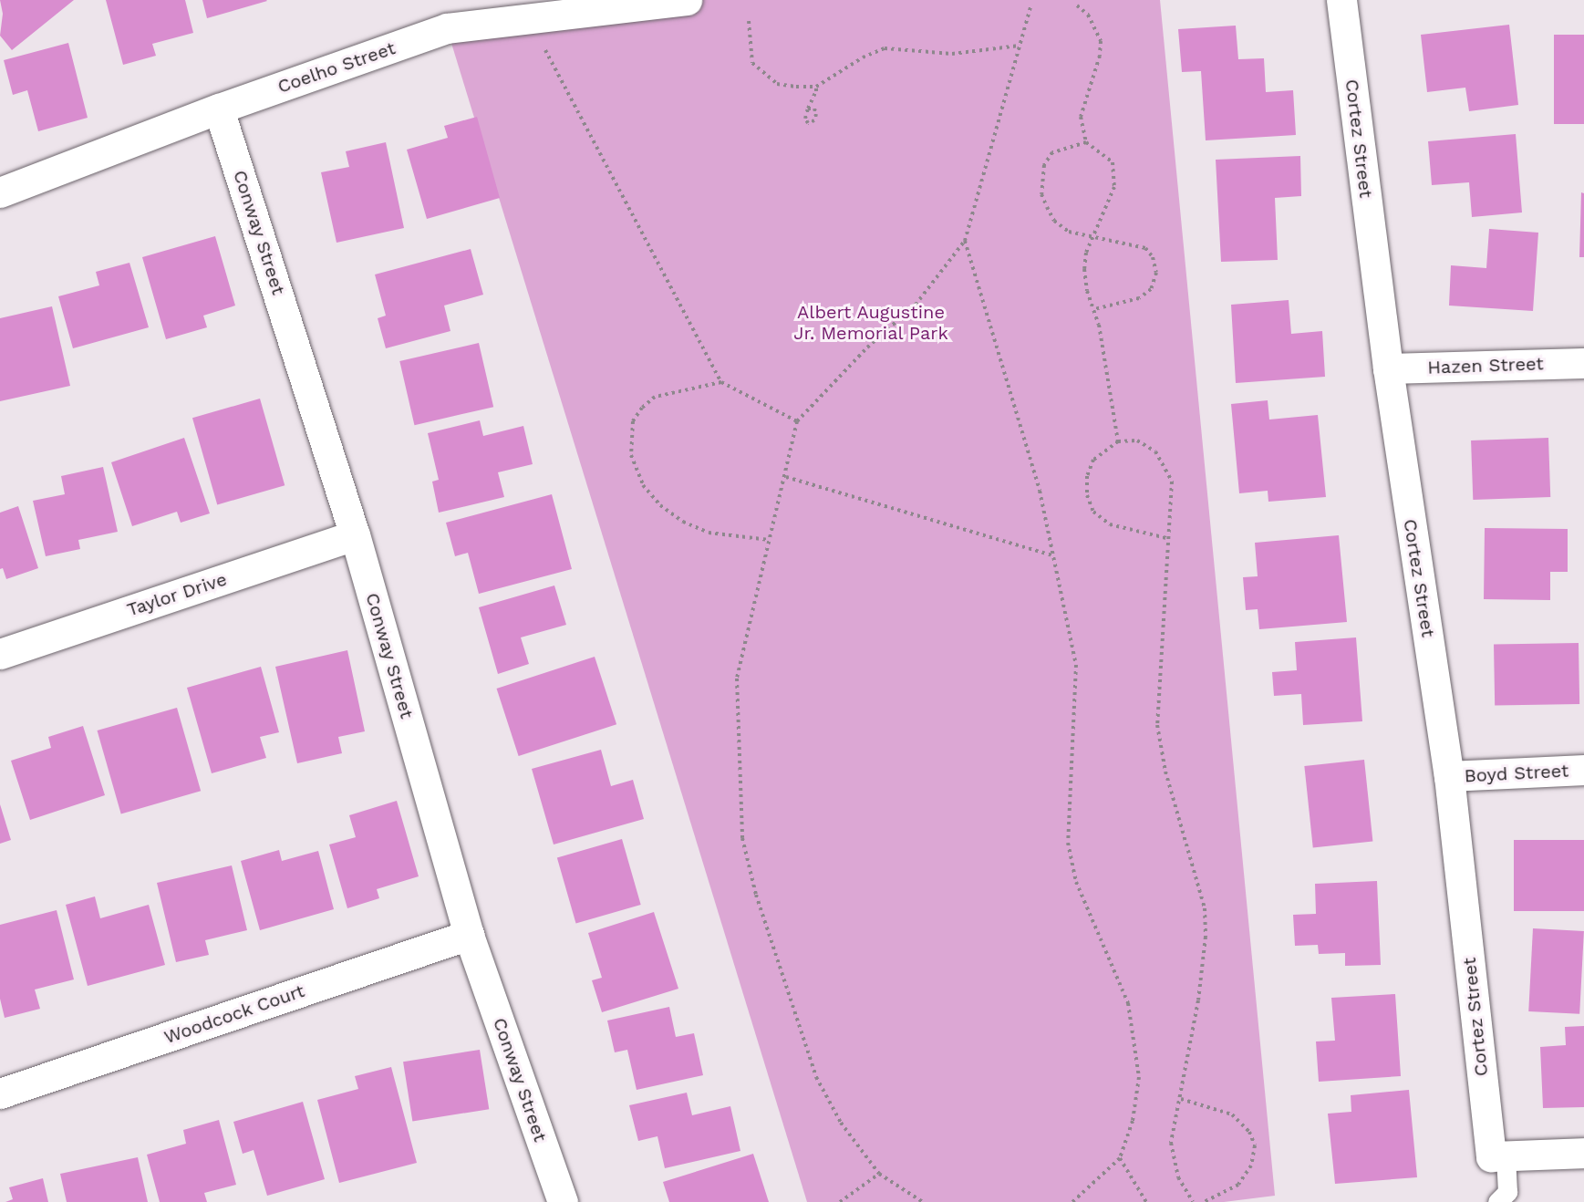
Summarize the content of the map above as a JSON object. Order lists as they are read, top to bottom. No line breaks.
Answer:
{"streets":{"street":["Coelho Street","Cortez Street","Conway Street","Hazen Street","Taylor Drive","Boyd Street","Woodcock Court"]},"crossings":[["Coelho Street","Conway Street"],["Cortez Street","Hazen Street"],["Cortez Street","Boyd Street"],["Conway Street","Taylor Drive"],["Conway Street","Woodcock Court"]],"parks":["Albert Augustine Jr. Memorial Park"]}
